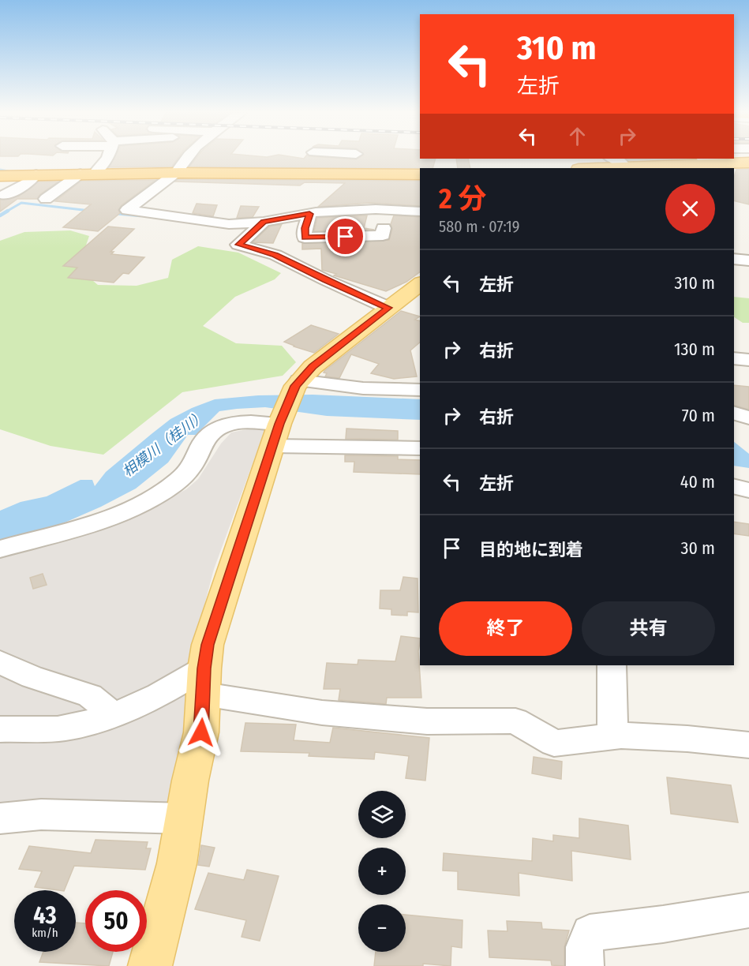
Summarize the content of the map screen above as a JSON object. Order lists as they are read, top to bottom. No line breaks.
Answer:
{"water":["相模川（桂川）"],"page":{"turn":["310 m","左折"],"heading":["2 分","580 m · 07:19"],"list":[{"name":"左折","value":"310 m"},{"name":"右折","value":"130 m"},{"name":"右折","value":"70 m"},{"name":"左折","value":"40 m"},{"name":"目的地に到着","value":"30 m"}],"buttons":["終了","共有"],"map_buttons":["+","−"],"speed":"43 km/h","limit":"50"}}
